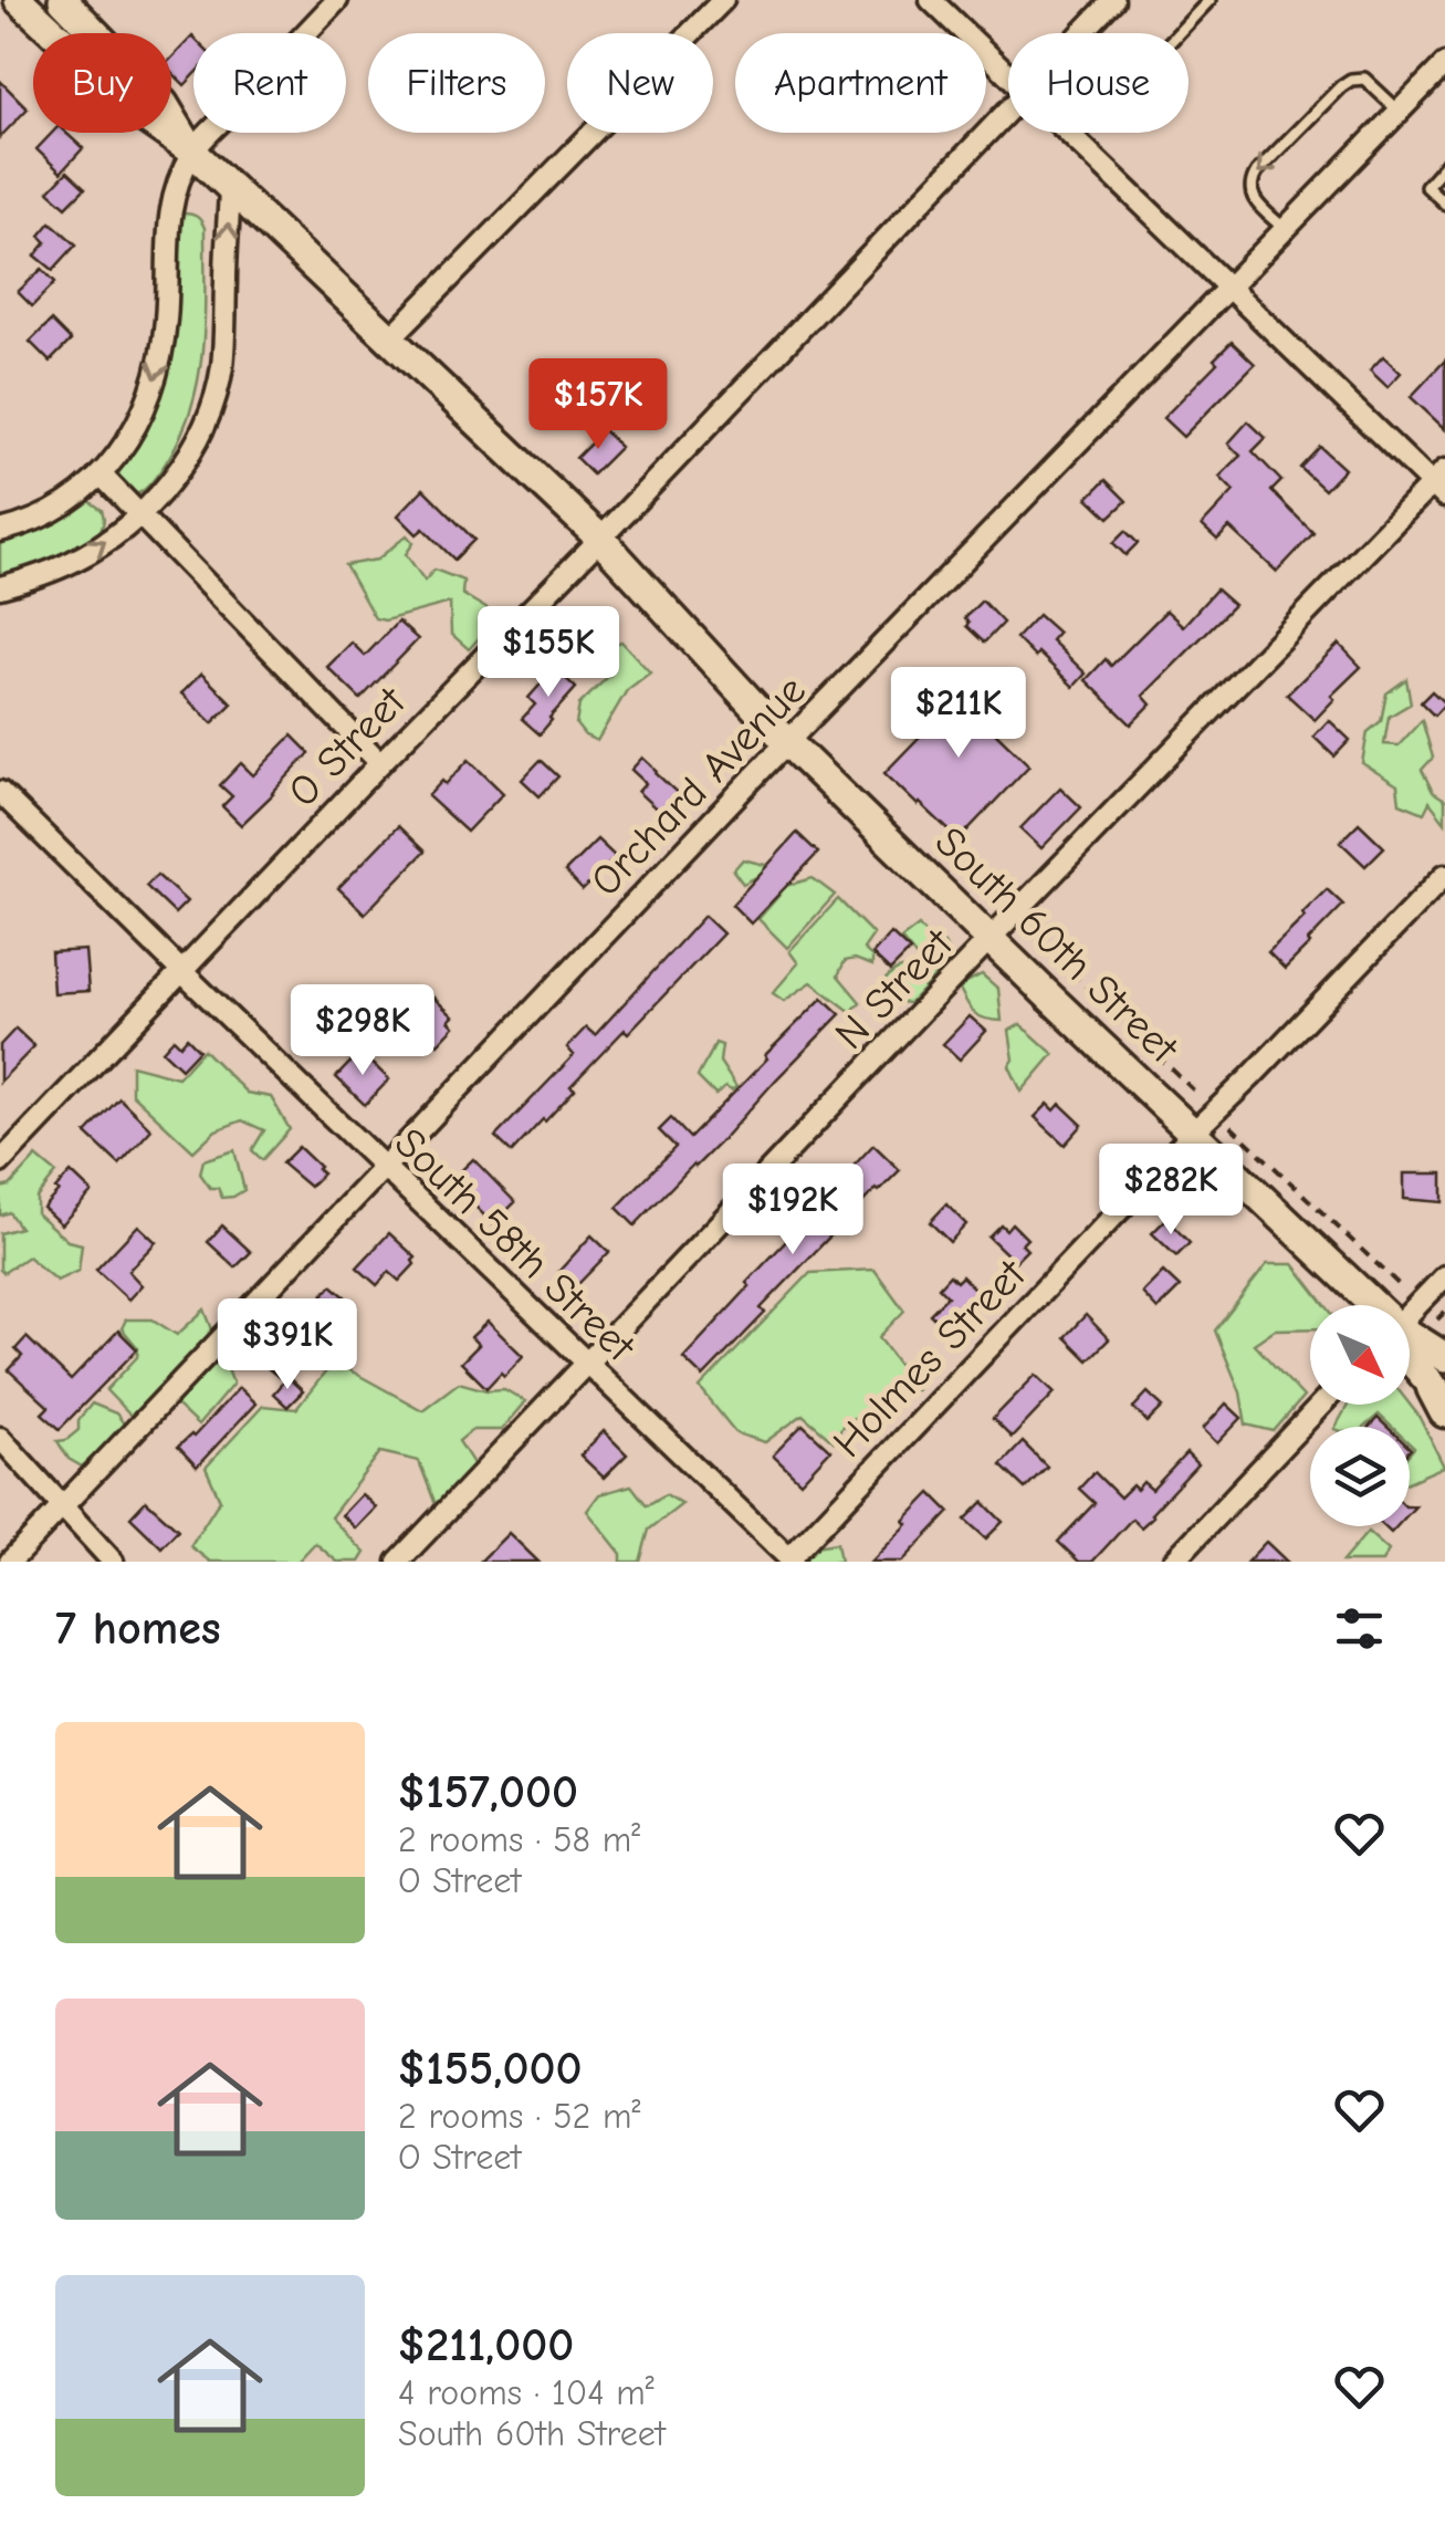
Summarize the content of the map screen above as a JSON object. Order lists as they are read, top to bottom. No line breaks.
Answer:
{"streets":{"main road":["South 60th Street"],"street":["O Street","Orchard Avenue","N Street","South 58th Street","Holmes Street"]},"crossings":[["O Street","South 60th Street"],["O Street","South 58th Street"],["Orchard Avenue","South 60th Street"],["Orchard Avenue","South 58th Street"],["South 60th Street","N Street"],["South 60th Street","Holmes Street"],["N Street","South 58th Street"],["South 58th Street","Holmes Street"]],"north":"bottom right","page":{"chip":["Buy","Rent","Filters","New","Apartment","House"],"price":["$157K","$155K","$211K","$298K","$282K","$192K","$391K"],"heading":"7 homes","list":[{"name":"$157,000","note":"2 rooms · 58 m² · O Street"},{"name":"$155,000","note":"2 rooms · 52 m² · O Street"},{"name":"$211,000","note":"4 rooms · 104 m² · South 60th Street"}]}}
